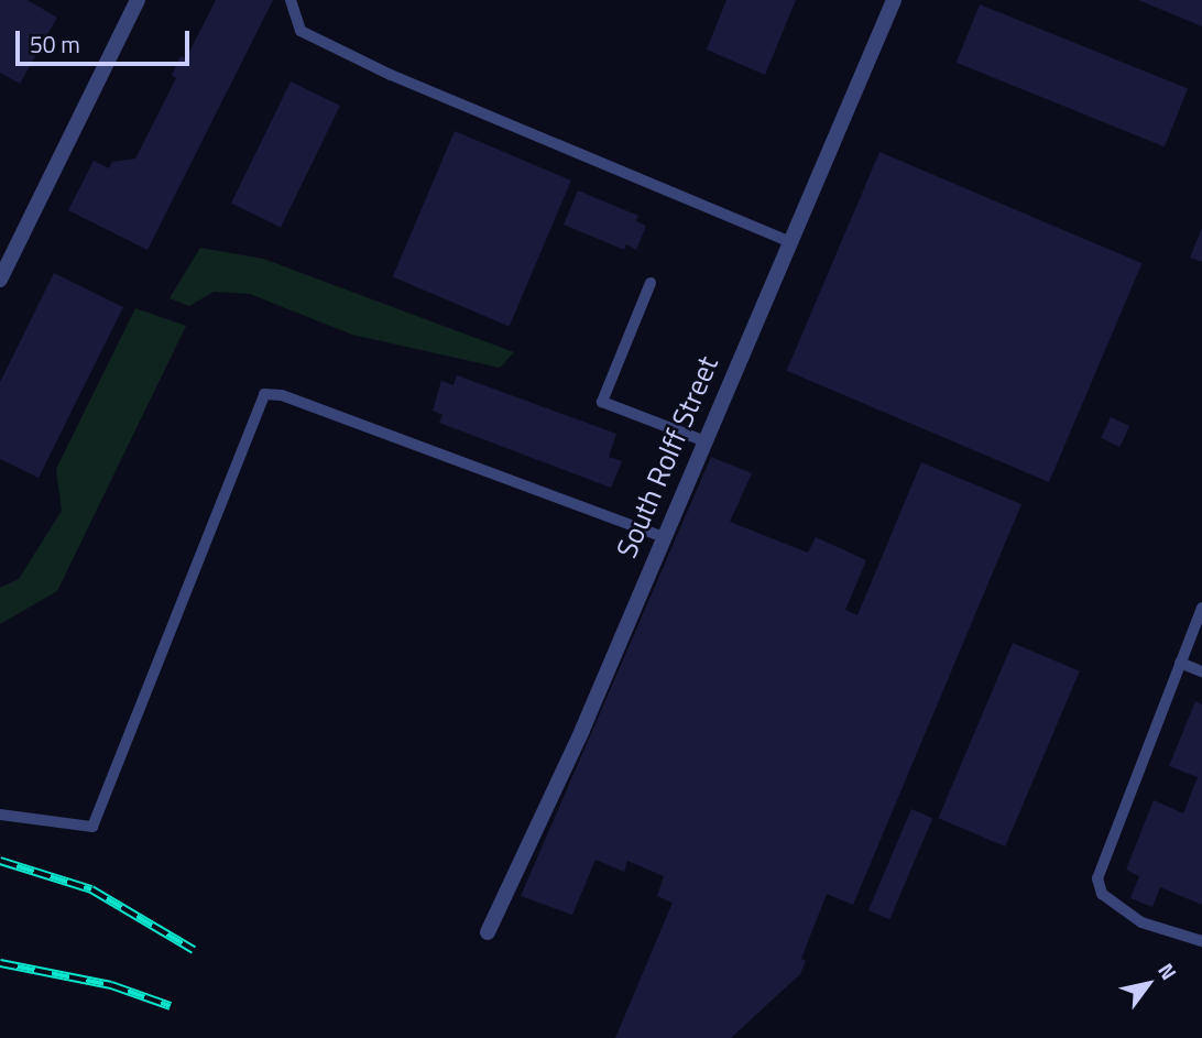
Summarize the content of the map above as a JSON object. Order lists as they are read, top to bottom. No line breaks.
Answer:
{"streets":{"street":["South Rolff Street"]},"scale_bar":"50 m","north":"top right"}
